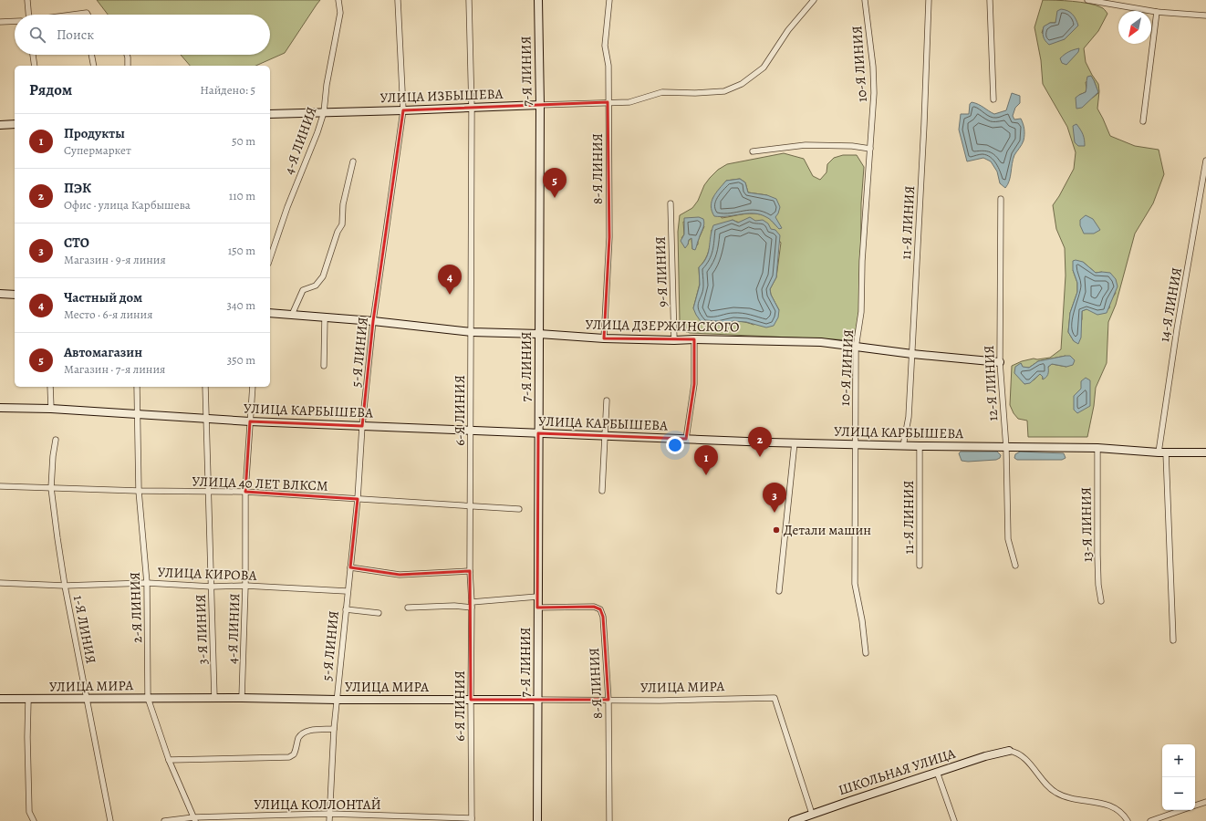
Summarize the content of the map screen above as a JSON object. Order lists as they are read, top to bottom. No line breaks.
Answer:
{"streets":{"main road":["7-Я ЛИНИЯ","УЛИЦА ИЗБЫШЕВА","УЛИЦА ДЗЕРЖИНСКОГО","УЛИЦА КАРБЫШЕВА","УЛИЦА МИРА","ШКОЛЬНАЯ УЛИЦА"],"street":["10-Я ЛИНИЯ","4-Я ЛИНИЯ","8-Я ЛИНИЯ","11-Я ЛИНИЯ","9-Я ЛИНИЯ","14-Я ЛИНИЯ","5-Я ЛИНИЯ","12-Я ЛИНИЯ","6-Я ЛИНИЯ","УЛИЦА 40 ЛЕТ ВЛКСМ","13-Я ЛИНИЯ","УЛИЦА КИРОВА","2-Я ЛИНИЯ","1-Я ЛИНИЯ","3-Я ЛИНИЯ","УЛИЦА КОЛЛОНТАЙ"]},"crossings":[["10-Я ЛИНИЯ","УЛИЦА ДЗЕРЖИНСКОГО"],["10-Я ЛИНИЯ","УЛИЦА КАРБЫШЕВА"],["7-Я ЛИНИЯ","УЛИЦА ИЗБЫШЕВА"],["7-Я ЛИНИЯ","8-Я ЛИНИЯ"],["7-Я ЛИНИЯ","УЛИЦА ДЗЕРЖИНСКОГО"],["7-Я ЛИНИЯ","УЛИЦА КАРБЫШЕВА"],["7-Я ЛИНИЯ","УЛИЦА МИРА"],["УЛИЦА ИЗБЫШЕВА","4-Я ЛИНИЯ"],["УЛИЦА ИЗБЫШЕВА","8-Я ЛИНИЯ"],["УЛИЦА ИЗБЫШЕВА","5-Я ЛИНИЯ"],["УЛИЦА ИЗБЫШЕВА","6-Я ЛИНИЯ"],["4-Я ЛИНИЯ","УЛИЦА КАРБЫШЕВА"],["4-Я ЛИНИЯ","УЛИЦА 40 ЛЕТ ВЛКСМ"],["4-Я ЛИНИЯ","УЛИЦА КИРОВА"],["4-Я ЛИНИЯ","УЛИЦА МИРА"],["8-Я ЛИНИЯ","УЛИЦА ДЗЕРЖИНСКОГО"],["8-Я ЛИНИЯ","УЛИЦА МИРА"],["11-Я ЛИНИЯ","УЛИЦА ДЗЕРЖИНСКОГО"],["11-Я ЛИНИЯ","УЛИЦА КАРБЫШЕВА"],["9-Я ЛИНИЯ","УЛИЦА ДЗЕРЖИНСКОГО"],["14-Я ЛИНИЯ","УЛИЦА КАРБЫШЕВА"],["УЛИЦА ДЗЕРЖИНСКОГО","5-Я ЛИНИЯ"],["УЛИЦА ДЗЕРЖИНСКОГО","12-Я ЛИНИЯ"],["УЛИЦА ДЗЕРЖИНСКОГО","6-Я ЛИНИЯ"],["5-Я ЛИНИЯ","УЛИЦА КАРБЫШЕВА"],["5-Я ЛИНИЯ","УЛИЦА 40 ЛЕТ ВЛКСМ"],["5-Я ЛИНИЯ","УЛИЦА КИРОВА"],["5-Я ЛИНИЯ","УЛИЦА МИРА"],["5-Я ЛИНИЯ","УЛИЦА КОЛЛОНТАЙ"],["12-Я ЛИНИЯ","УЛИЦА КАРБЫШЕВА"],["УЛИЦА КАРБЫШЕВА","6-Я ЛИНИЯ"],["УЛИЦА КАРБЫШЕВА","13-Я ЛИНИЯ"],["УЛИЦА КАРБЫШЕВА","2-Я ЛИНИЯ"],["УЛИЦА КАРБЫШЕВА","3-Я ЛИНИЯ"],["6-Я ЛИНИЯ","УЛИЦА 40 ЛЕТ ВЛКСМ"],["6-Я ЛИНИЯ","УЛИЦА МИРА"],["6-Я ЛИНИЯ","УЛИЦА КОЛЛОНТАЙ"],["УЛИЦА 40 ЛЕТ ВЛКСМ","2-Я ЛИНИЯ"],["УЛИЦА 40 ЛЕТ ВЛКСМ","1-Я ЛИНИЯ"],["УЛИЦА 40 ЛЕТ ВЛКСМ","3-Я ЛИНИЯ"],["УЛИЦА КИРОВА","2-Я ЛИНИЯ"],["УЛИЦА КИРОВА","1-Я ЛИНИЯ"],["УЛИЦА КИРОВА","3-Я ЛИНИЯ"],["2-Я ЛИНИЯ","УЛИЦА МИРА"],["2-Я ЛИНИЯ","УЛИЦА КОЛЛОНТАЙ"],["1-Я ЛИНИЯ","УЛИЦА МИРА"],["3-Я ЛИНИЯ","УЛИЦА МИРА"],["УЛИЦА МИРА","ШКОЛЬНАЯ УЛИЦА"]],"places":["Детали машин"],"north":"bottom left","page":{"search":"Поиск","heading":["Рядом","Найдено: 5"],"list":[{"mark":"1","name":"Продукты","note":"Супермаркет","value":"50 m"},{"mark":"2","name":"ПЭК","note":"Офис · улица Карбышева","value":"110 m"},{"mark":"3","name":"СТО","note":"Магазин · 9-я линия","value":"150 m"},{"mark":"4","name":"Частный дом","note":"Место · 6-я линия","value":"340 m"},{"mark":"5","name":"Автомагазин","note":"Магазин · 7-я линия","value":"350 m"}],"pins":["5","4","2","1","3"],"map_buttons":["+","−"]}}
